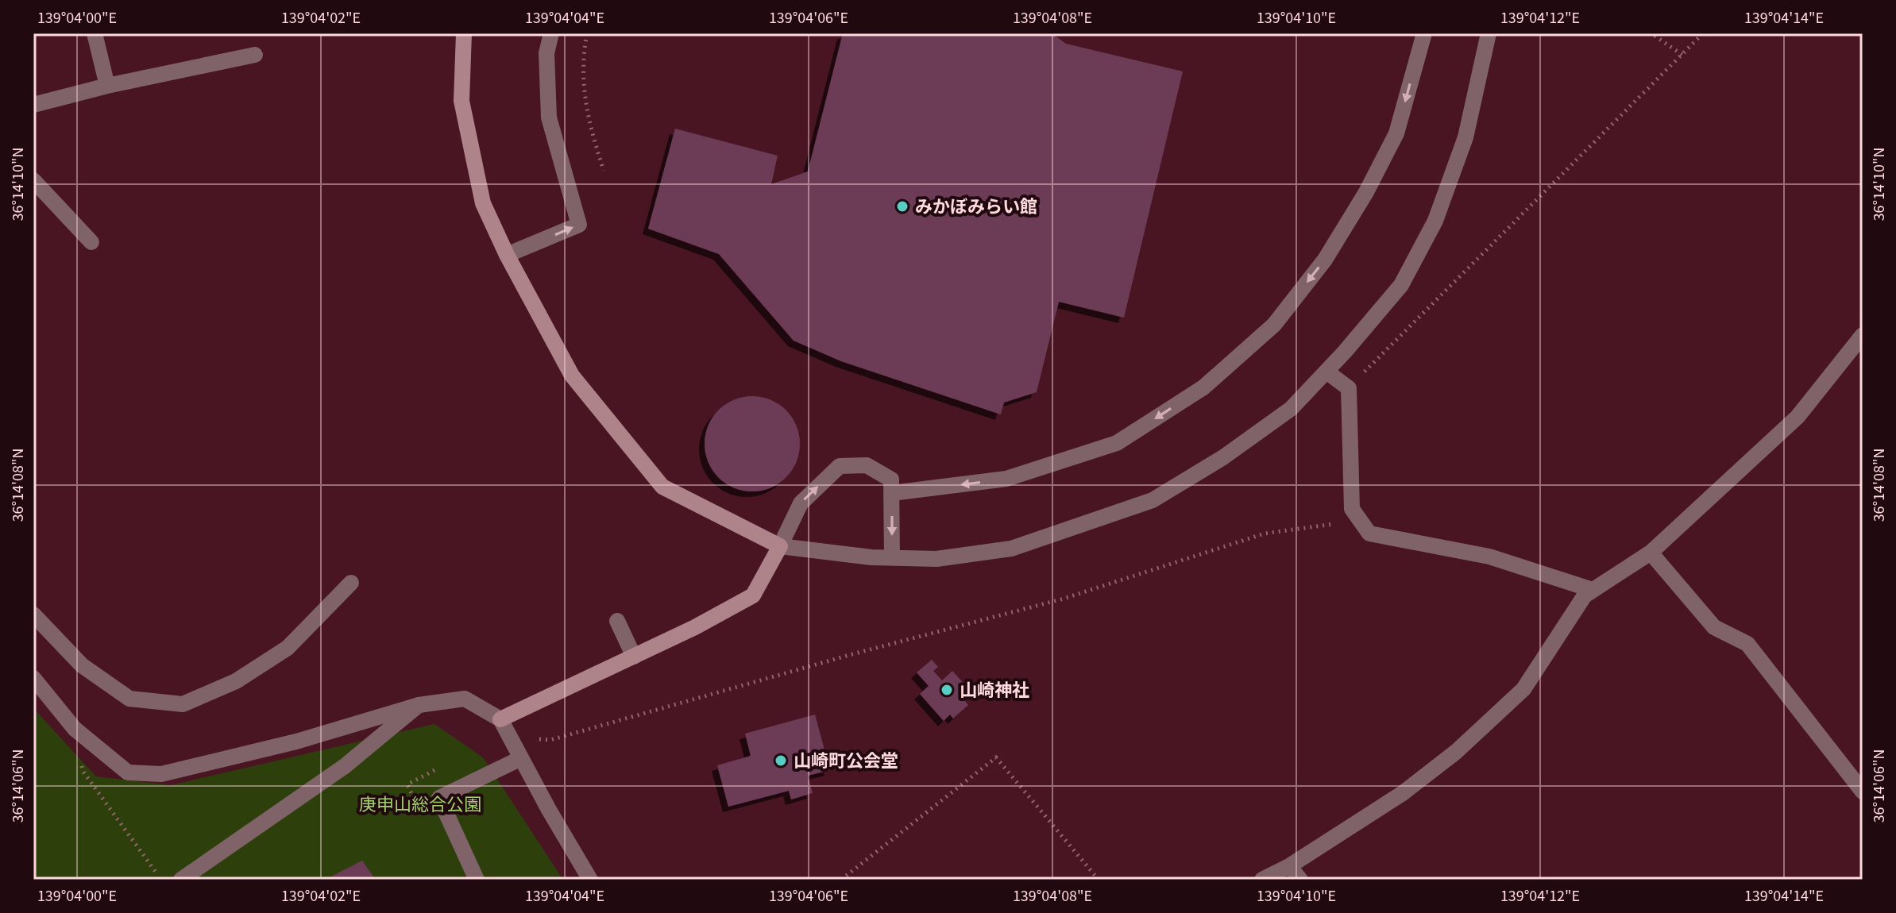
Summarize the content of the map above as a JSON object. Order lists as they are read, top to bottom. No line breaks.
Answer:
{"parks":["庚申山総合公園"],"places":["みかぼみらい館","山崎神社","山崎町公会堂"],"coordinates":["139°04'00\"E","139°04'02\"E","139°04'04\"E","139°04'06\"E","139°04'08\"E","139°04'10\"E","139°04'12\"E","139°04'14\"E","36°14'10\"N","36°14'08\"N","36°14'06\"N"]}
